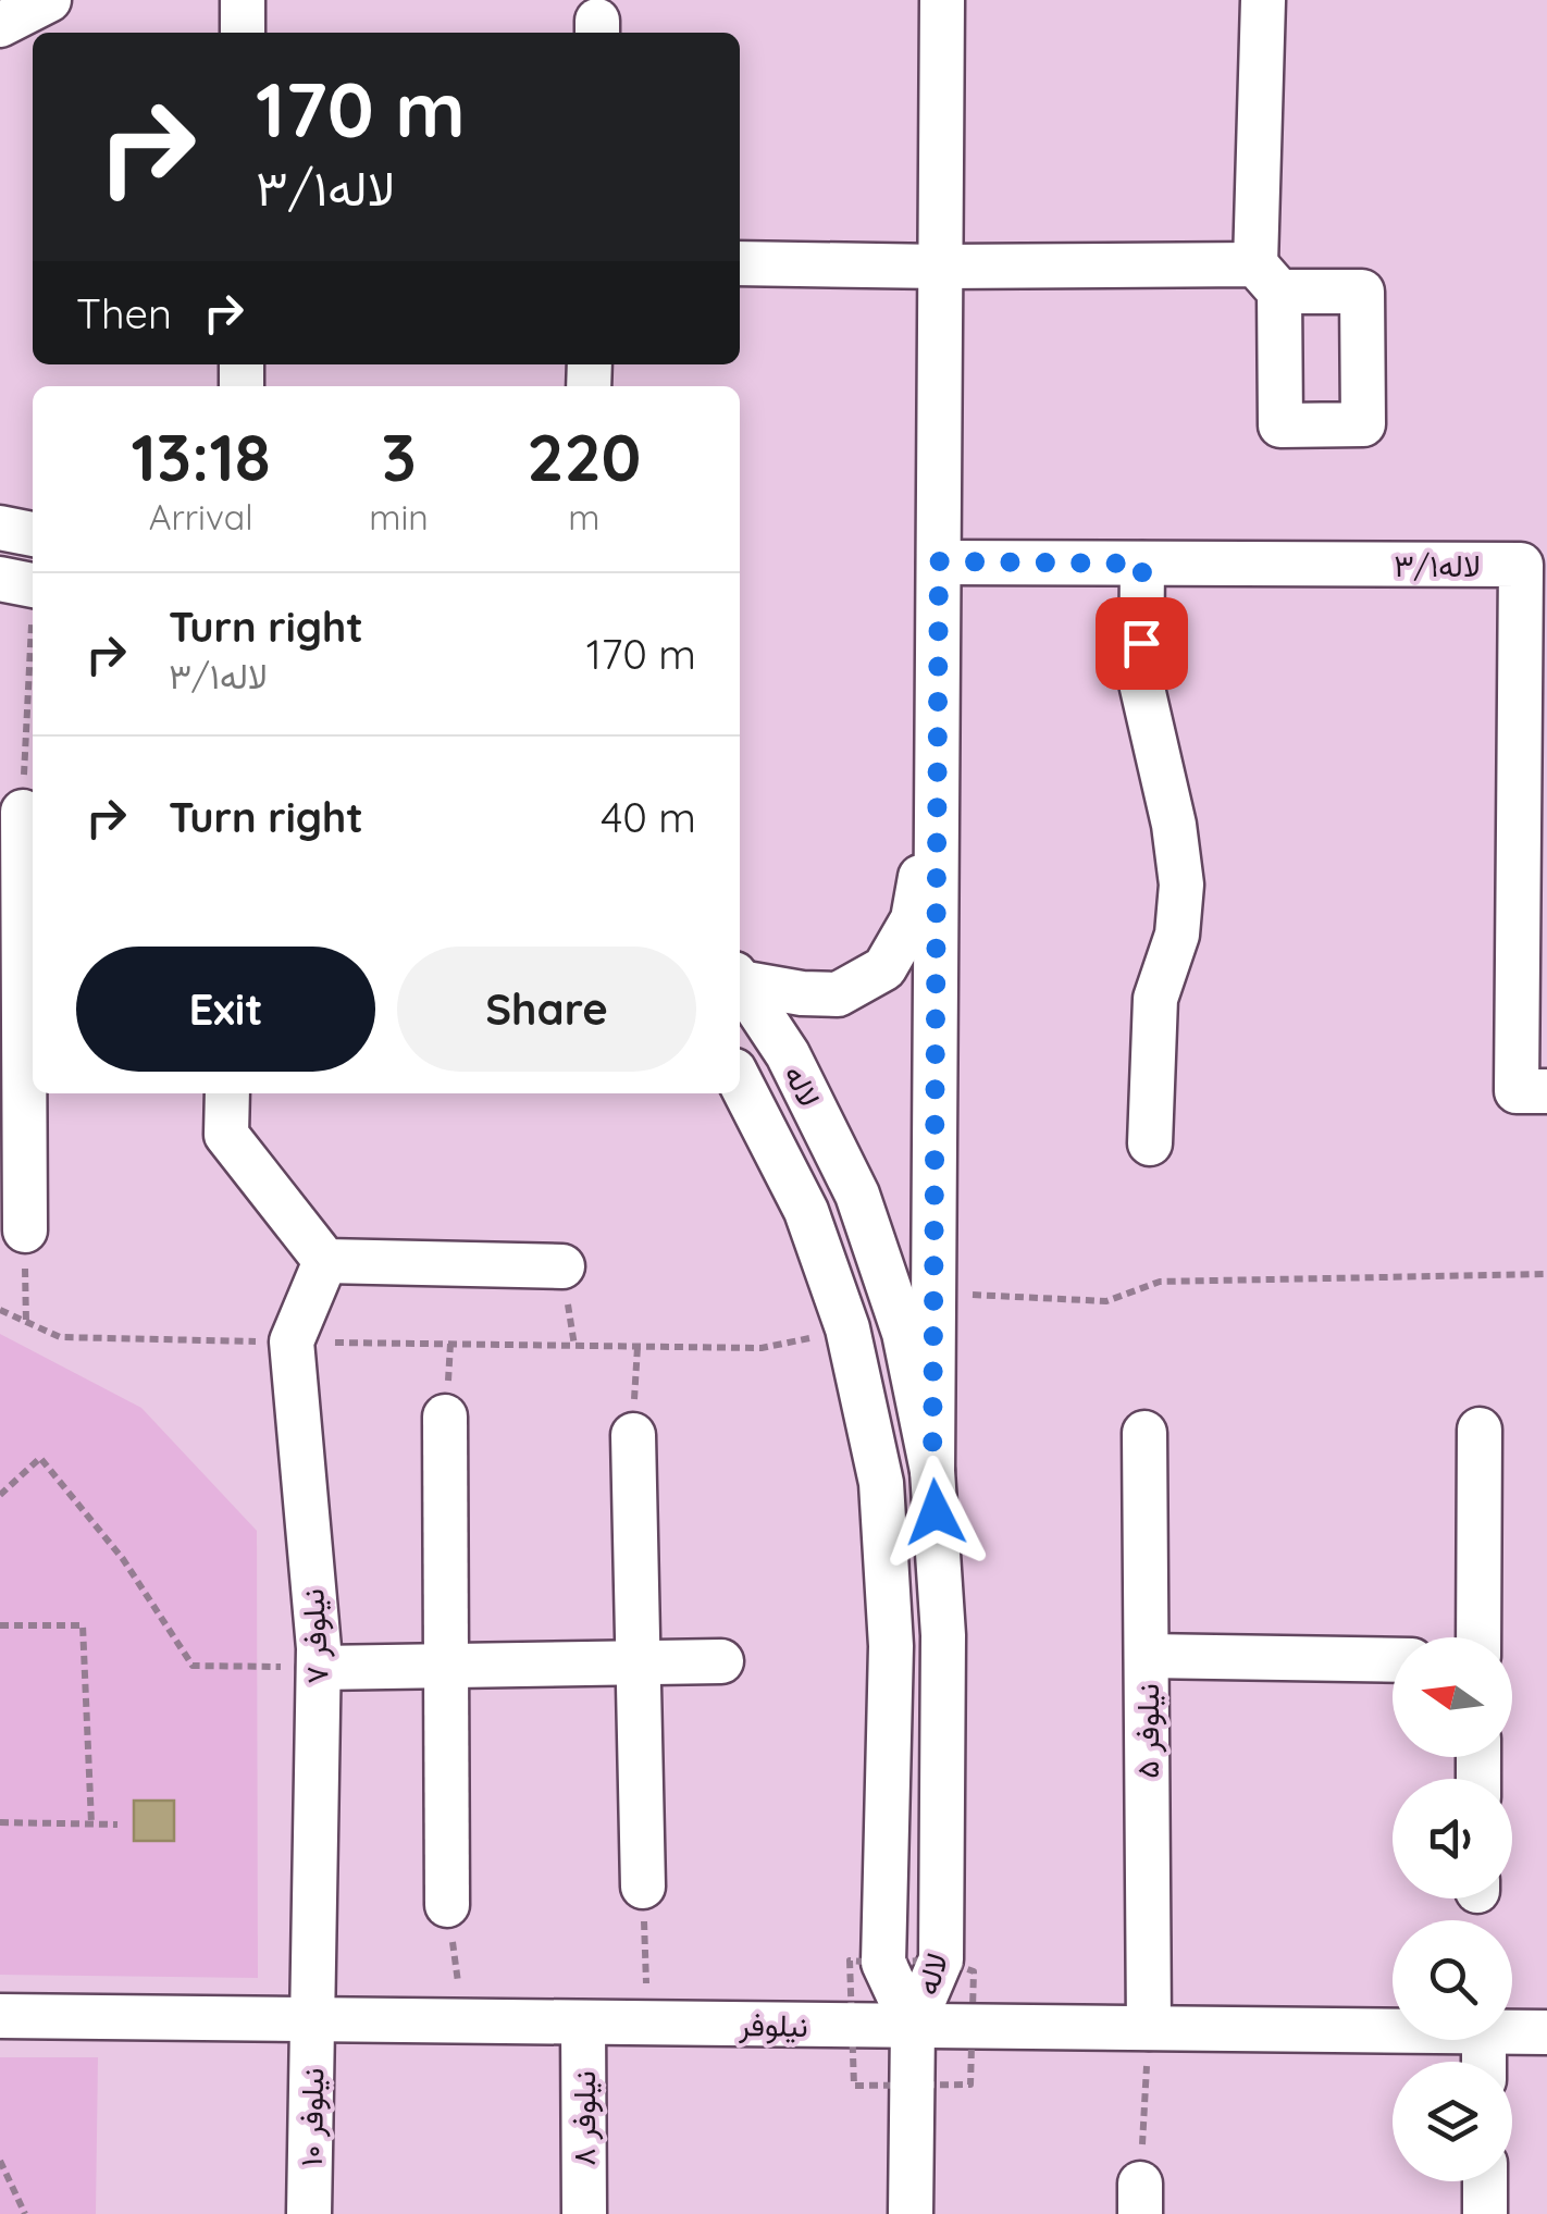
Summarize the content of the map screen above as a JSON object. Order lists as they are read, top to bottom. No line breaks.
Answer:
{"streets":{"street":["لاله۳/۱","لاله","نیلوفر ۷","نیلوفر ۵","نیلوفر","نیلوفر ۱۰","نیلوفر ۸"]},"crossings":[["لاله","نیلوفر"],["نیلوفر ۷","نیلوفر"],["نیلوفر ۷","نیلوفر ۱۰"],["نیلوفر ۵","نیلوفر"],["نیلوفر","نیلوفر ۱۰"],["نیلوفر","نیلوفر ۸"]],"north":"left","page":{"turn":["170 m","لاله۳/۱"],"then":"Then","eta":["13:18","Arrival","3","min","220","m"],"list":[{"name":"Turn right","note":"لاله۳/۱","value":"170 m"},{"name":"Turn right","value":"40 m"}],"buttons":["Exit","Share"]}}
